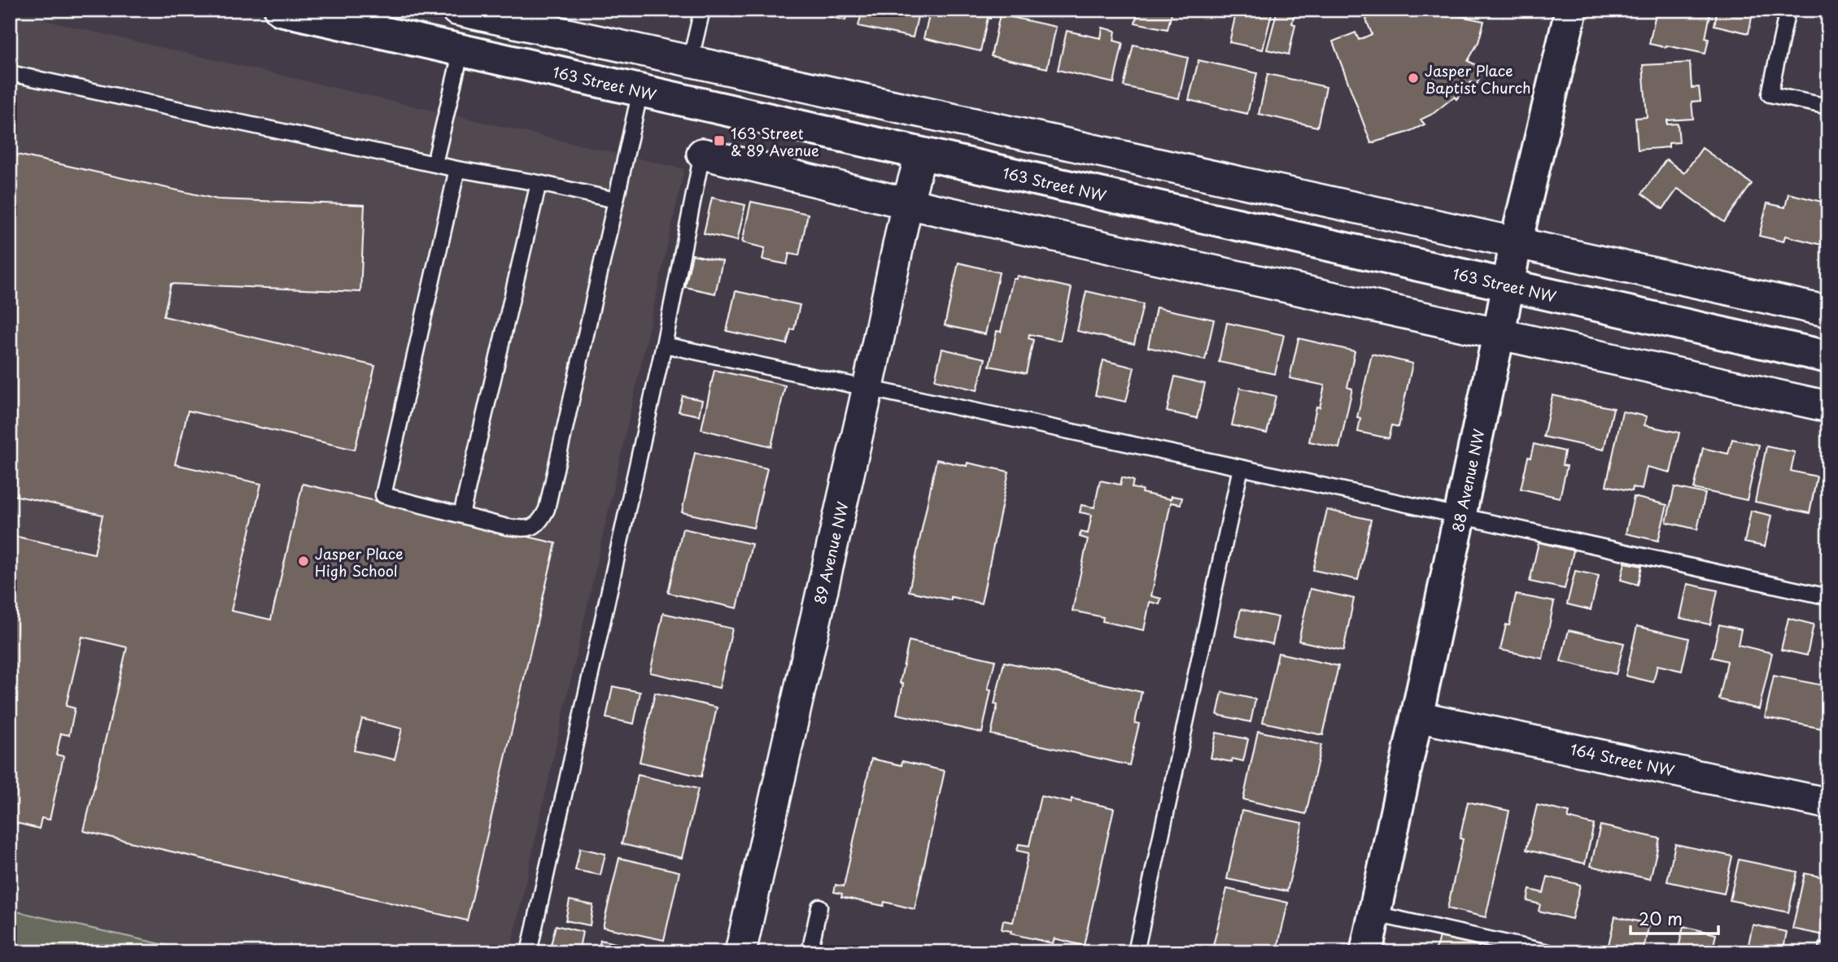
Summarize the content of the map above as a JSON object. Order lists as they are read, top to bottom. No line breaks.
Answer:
{"streets":{"main road":["163 Street NW","88 Avenue NW"],"street":["89 Avenue NW","164 Street NW"]},"crossings":[["163 Street NW","88 Avenue NW"],["163 Street NW","89 Avenue NW"],["88 Avenue NW","164 Street NW"]],"places":{"other":["Jasper Place Baptist Church","Jasper Place High School"],"transit":["163 Street & 89 Avenue"]},"scale_bar":"20 m"}
